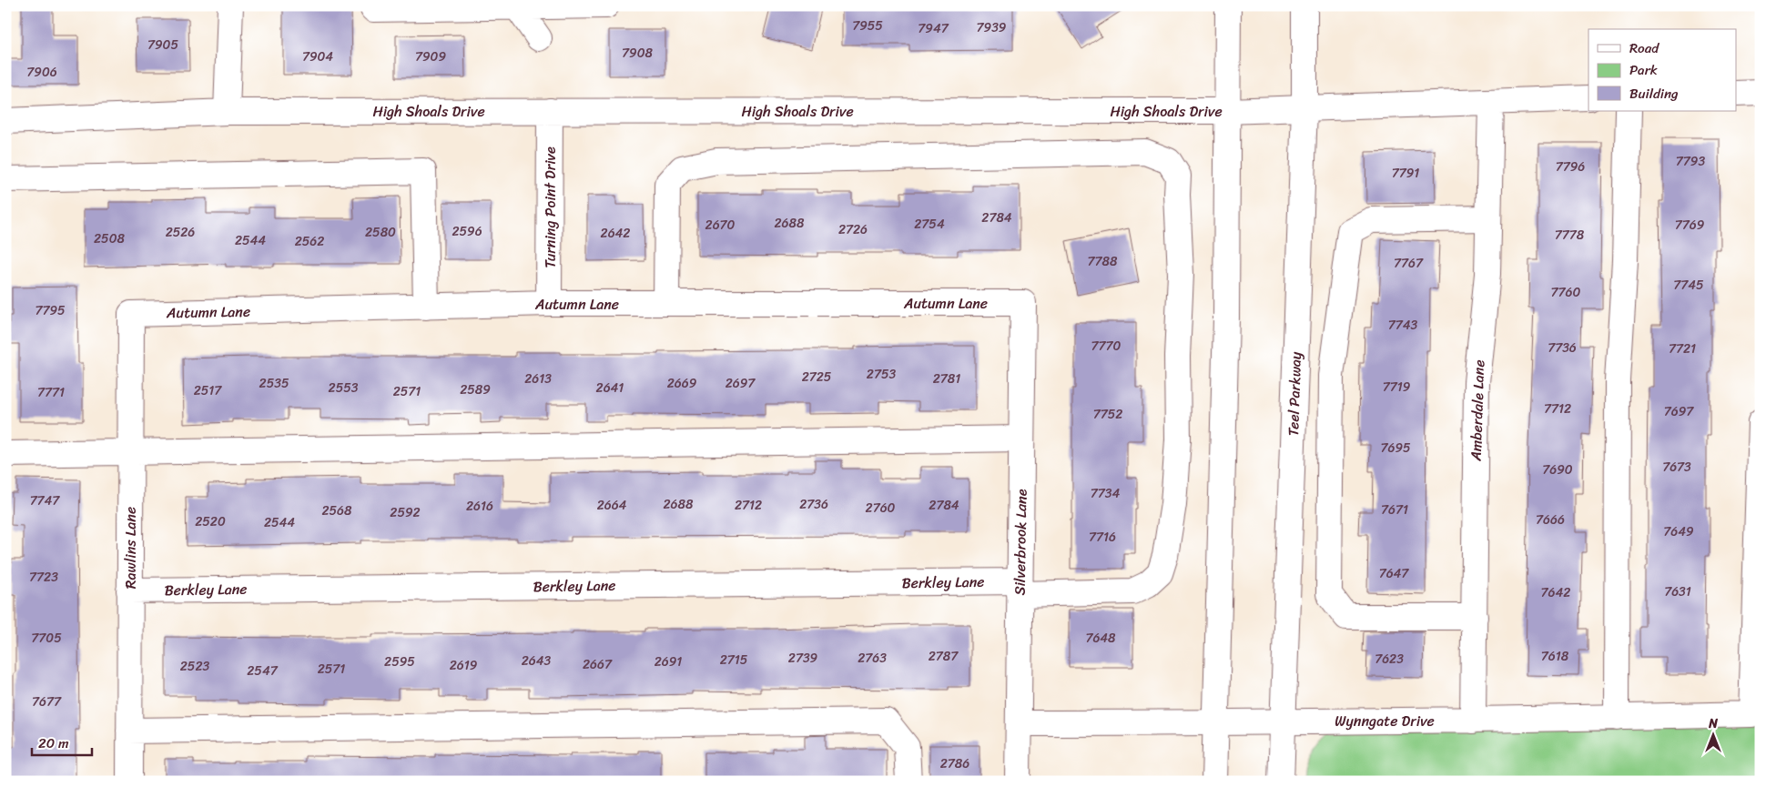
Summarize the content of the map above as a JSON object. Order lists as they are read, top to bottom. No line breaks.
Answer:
{"streets":{"street":["High Shoals Drive","Turning Point Drive","Autumn Lane","Teel Parkway","Amberdale Lane","Silverbrook Lane","Rawlins Lane","Berkley Lane","Wynngate Drive"]},"crossings":[["High Shoals Drive","Turning Point Drive"],["High Shoals Drive","Teel Parkway"],["High Shoals Drive","Amberdale Lane"],["Turning Point Drive","Autumn Lane"],["Autumn Lane","Silverbrook Lane"],["Autumn Lane","Rawlins Lane"],["Autumn Lane","Berkley Lane"],["Teel Parkway","Wynngate Drive"],["Amberdale Lane","Wynngate Drive"],["Silverbrook Lane","Berkley Lane"],["Silverbrook Lane","Wynngate Drive"],["Rawlins Lane","Berkley Lane"]],"house_numbers":["7955","7939","7947","7905","7908","7904","7909","7906","7793","7796","7791","2784","2688","2754","2670","7769","2726","2596","2526","2580","2642","7778","2508","2544","2562","7788","7767","7745","7760","7795","7743","7770","7736","7721","2753","2725","2613","2781","2535","2669","2697","7719","2553","2641","2589","2517","2571","7771","7712","7697","7752","7695","7673","7690","7734","7747","2688","2736","2664","2712","2784","2616","2760","7671","2568","2592","7666","2520","2544","7649","7716","7647","7723","7631","7642","7705","7648","2787","7618","2739","2763","7623","2715","2643","2595","2691","2667","2619","2523","2571","2547","7677","2786"],"legend":["Road","Park","Building"],"scale_bar":"20 m","north":"top"}
